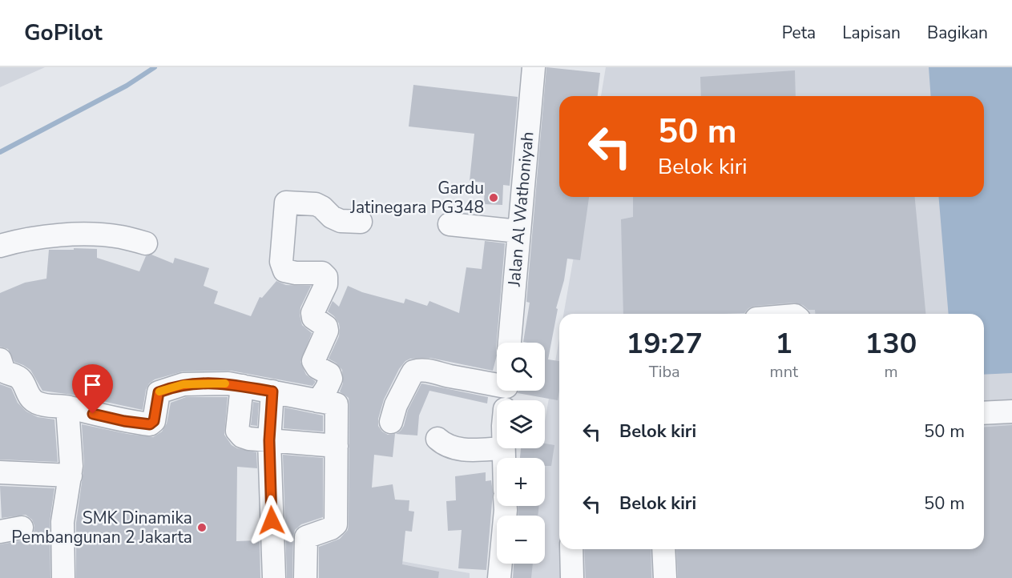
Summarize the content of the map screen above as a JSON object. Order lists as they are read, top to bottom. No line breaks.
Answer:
{"streets":{"street":["Jalan Al Wathoniyah"]},"places":["Gardu Jatinegara PG348","SMK Dinamika Pembangunan 2 Jakarta"],"page":{"header":"GoPilot","nav":["Peta","Lapisan","Bagikan"],"turn":["50 m","Belok kiri"],"eta":["19:27","Tiba","1","mnt","130","m"],"map_buttons":["+","−"],"list":[{"name":"Belok kiri","value":"50 m"},{"name":"Belok kiri","value":"50 m"}]}}
